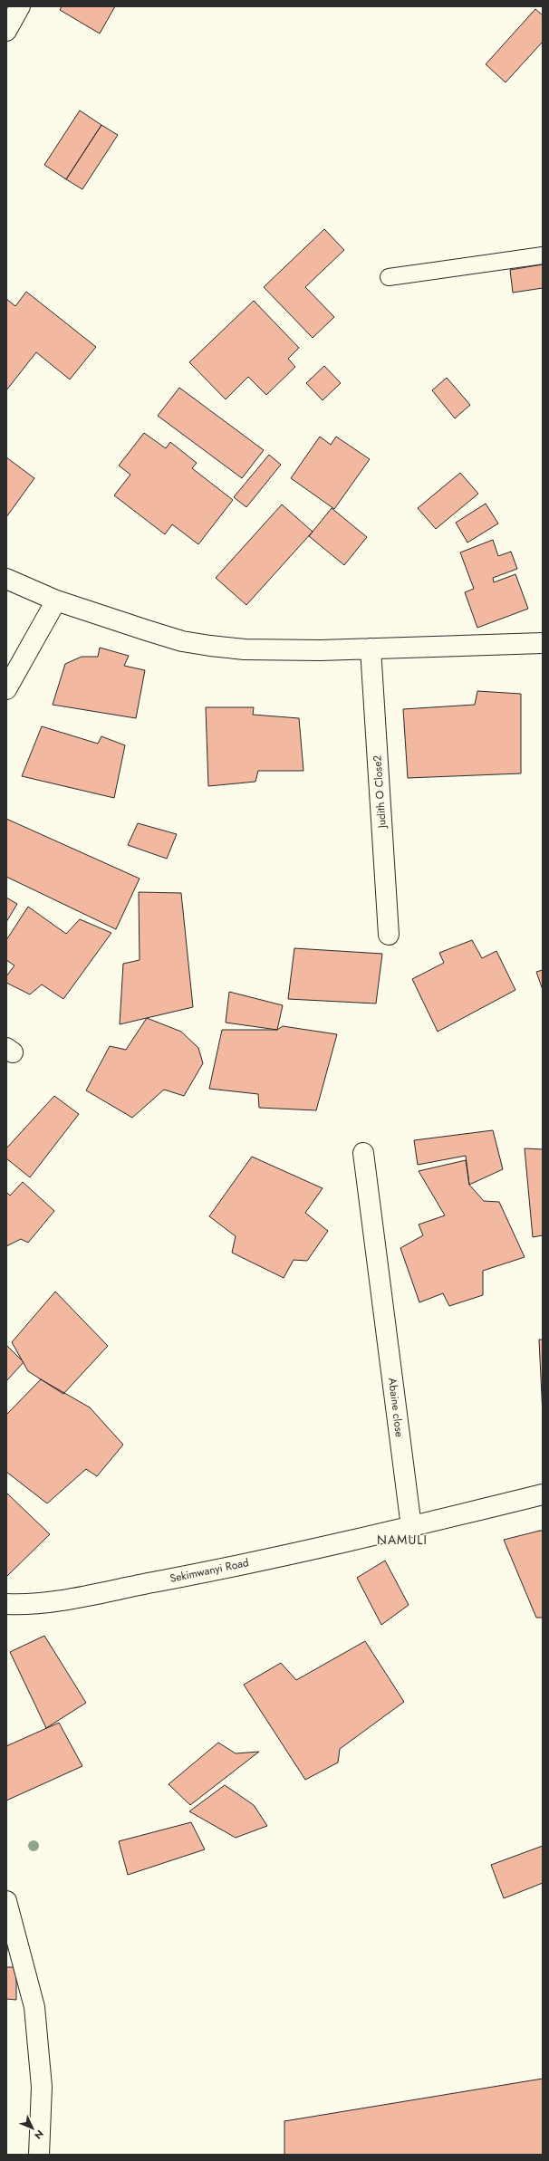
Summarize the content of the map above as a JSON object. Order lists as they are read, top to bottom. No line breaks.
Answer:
{"streets":{"street":["Judith O Close2","Abaine close","Sekimwanyi Road"]},"crossings":[["Abaine close","Sekimwanyi Road"]],"districts":["NAMULI"],"north":"bottom right"}
